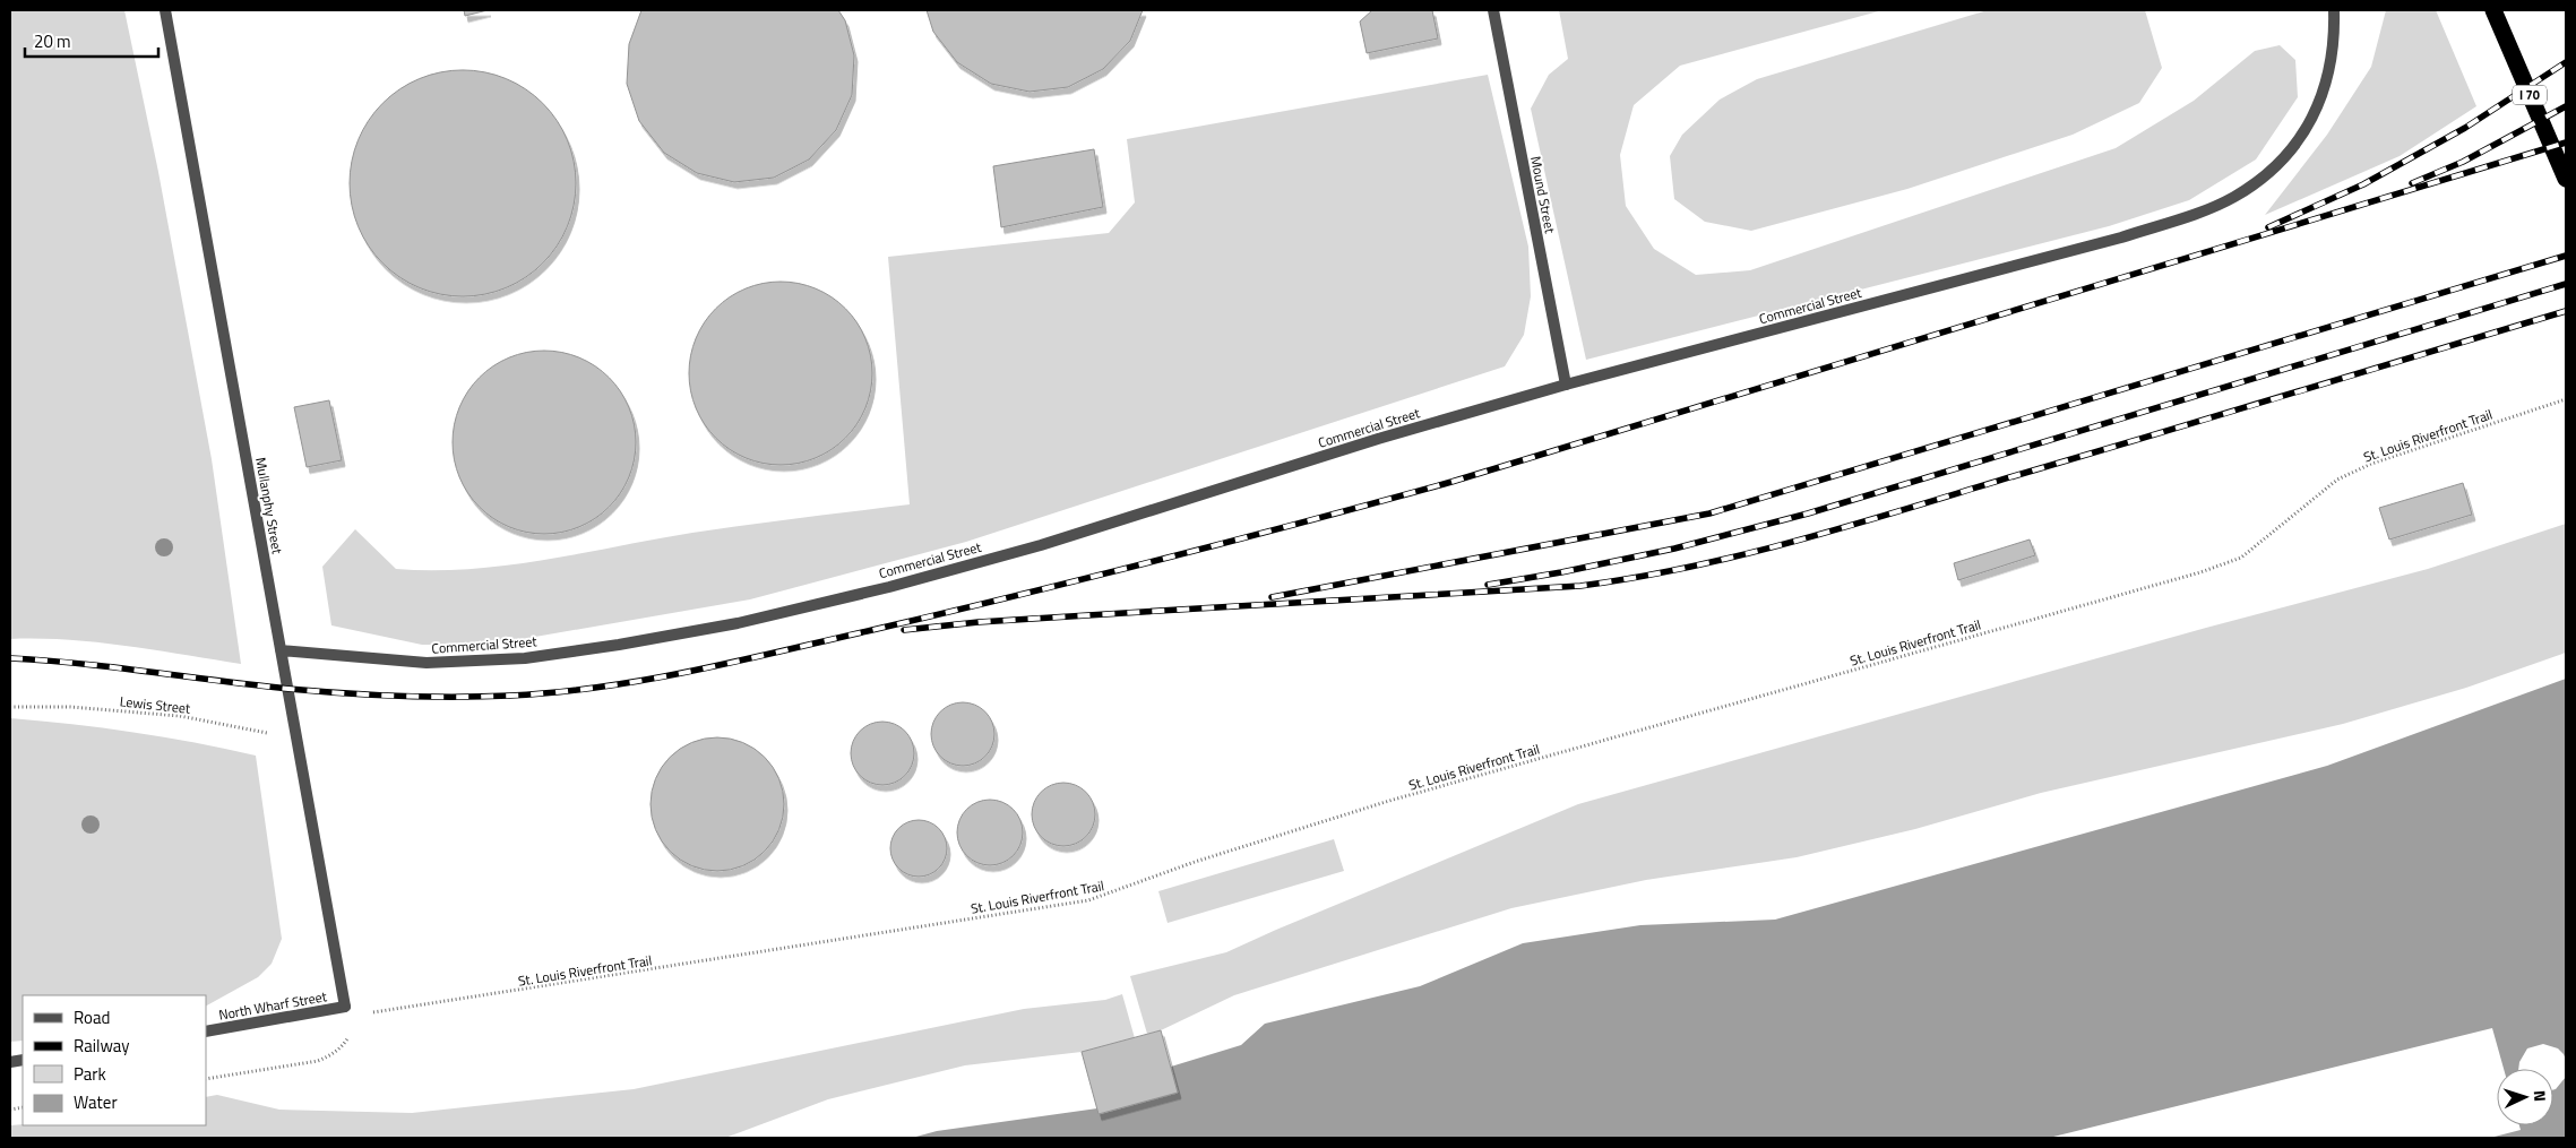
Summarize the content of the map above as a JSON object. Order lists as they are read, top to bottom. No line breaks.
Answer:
{"streets":{"highway":["I 70"],"street":["Mound Street","Commercial Street","Mullanphy Street","North Wharf Street"],"path":["St. Louis Riverfront Trail","Lewis Street"]},"crossings":[["Mound Street","Commercial Street"],["Commercial Street","Mullanphy Street"],["St. Louis Riverfront Trail","Mullanphy Street"],["St. Louis Riverfront Trail","North Wharf Street"],["Mullanphy Street","Lewis Street"],["Mullanphy Street","North Wharf Street"]],"legend":["Road","Railway","Park","Water"],"scale_bar":"20 m","north":"right"}
